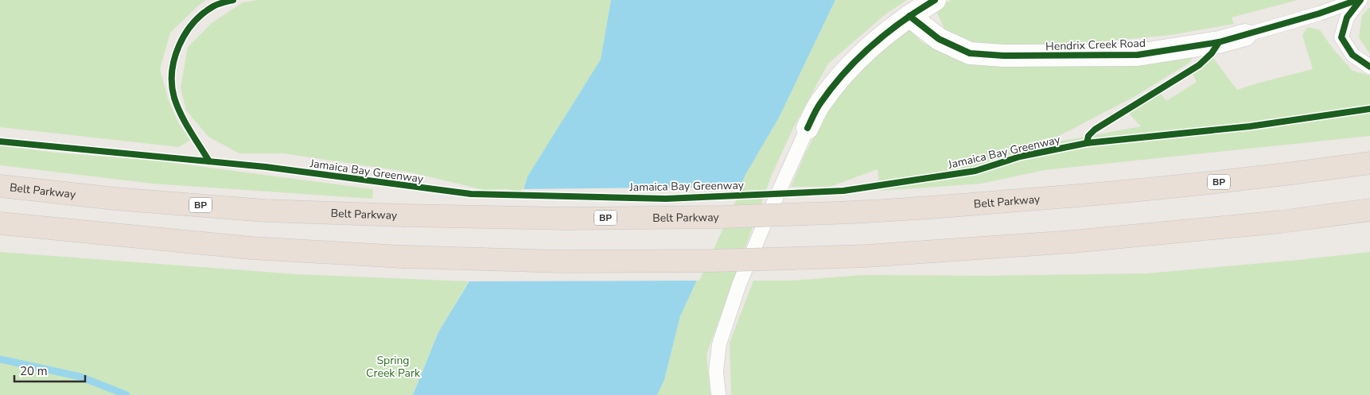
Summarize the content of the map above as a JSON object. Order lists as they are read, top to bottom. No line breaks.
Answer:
{"streets":{"highway":["BP","Belt Parkway"],"street":["Hendrix Creek Road"],"cycle path":["Jamaica Bay Greenway"]},"parks":["Spring Creek Park"],"scale_bar":"20 m"}
